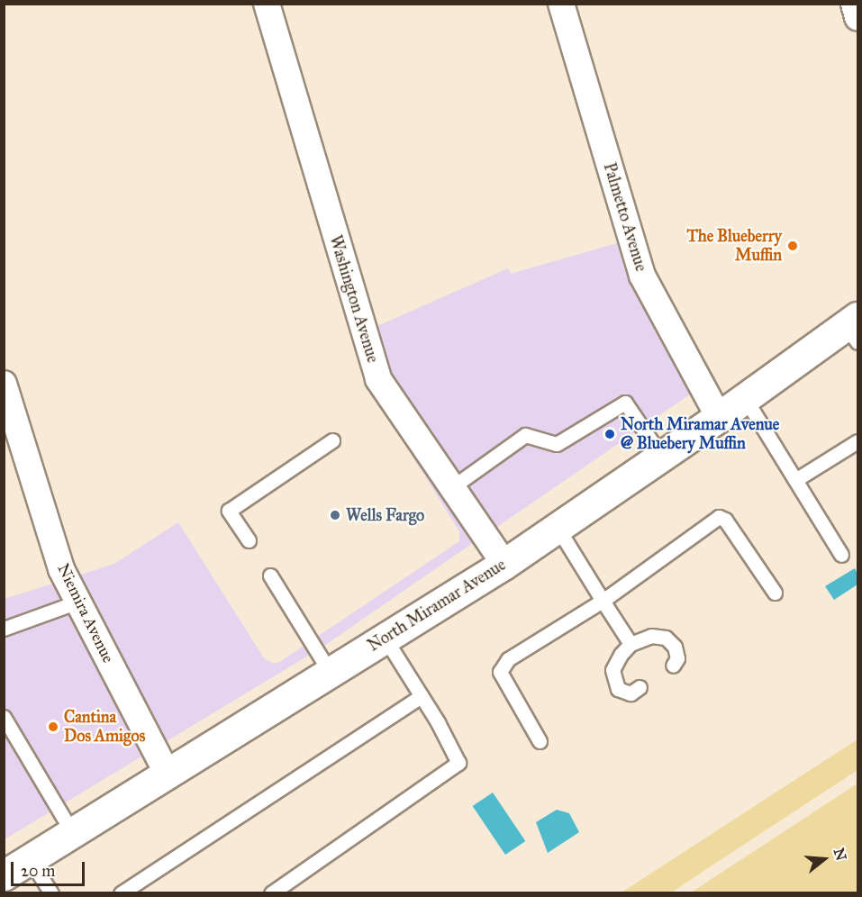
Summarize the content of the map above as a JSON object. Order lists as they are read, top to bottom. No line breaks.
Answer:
{"streets":{"main road":["North Miramar Avenue"],"street":["Palmetto Avenue","Washington Avenue","Niemira Avenue"]},"crossings":[["Palmetto Avenue","North Miramar Avenue"],["Washington Avenue","North Miramar Avenue"],["North Miramar Avenue","Niemira Avenue"]],"places":["The Blueberry Muffin","North Miramar Avenue @ Bluebery Muffin","Wells Fargo","Cantina Dos Amigos"],"scale_bar":"20 m","north":"right"}
